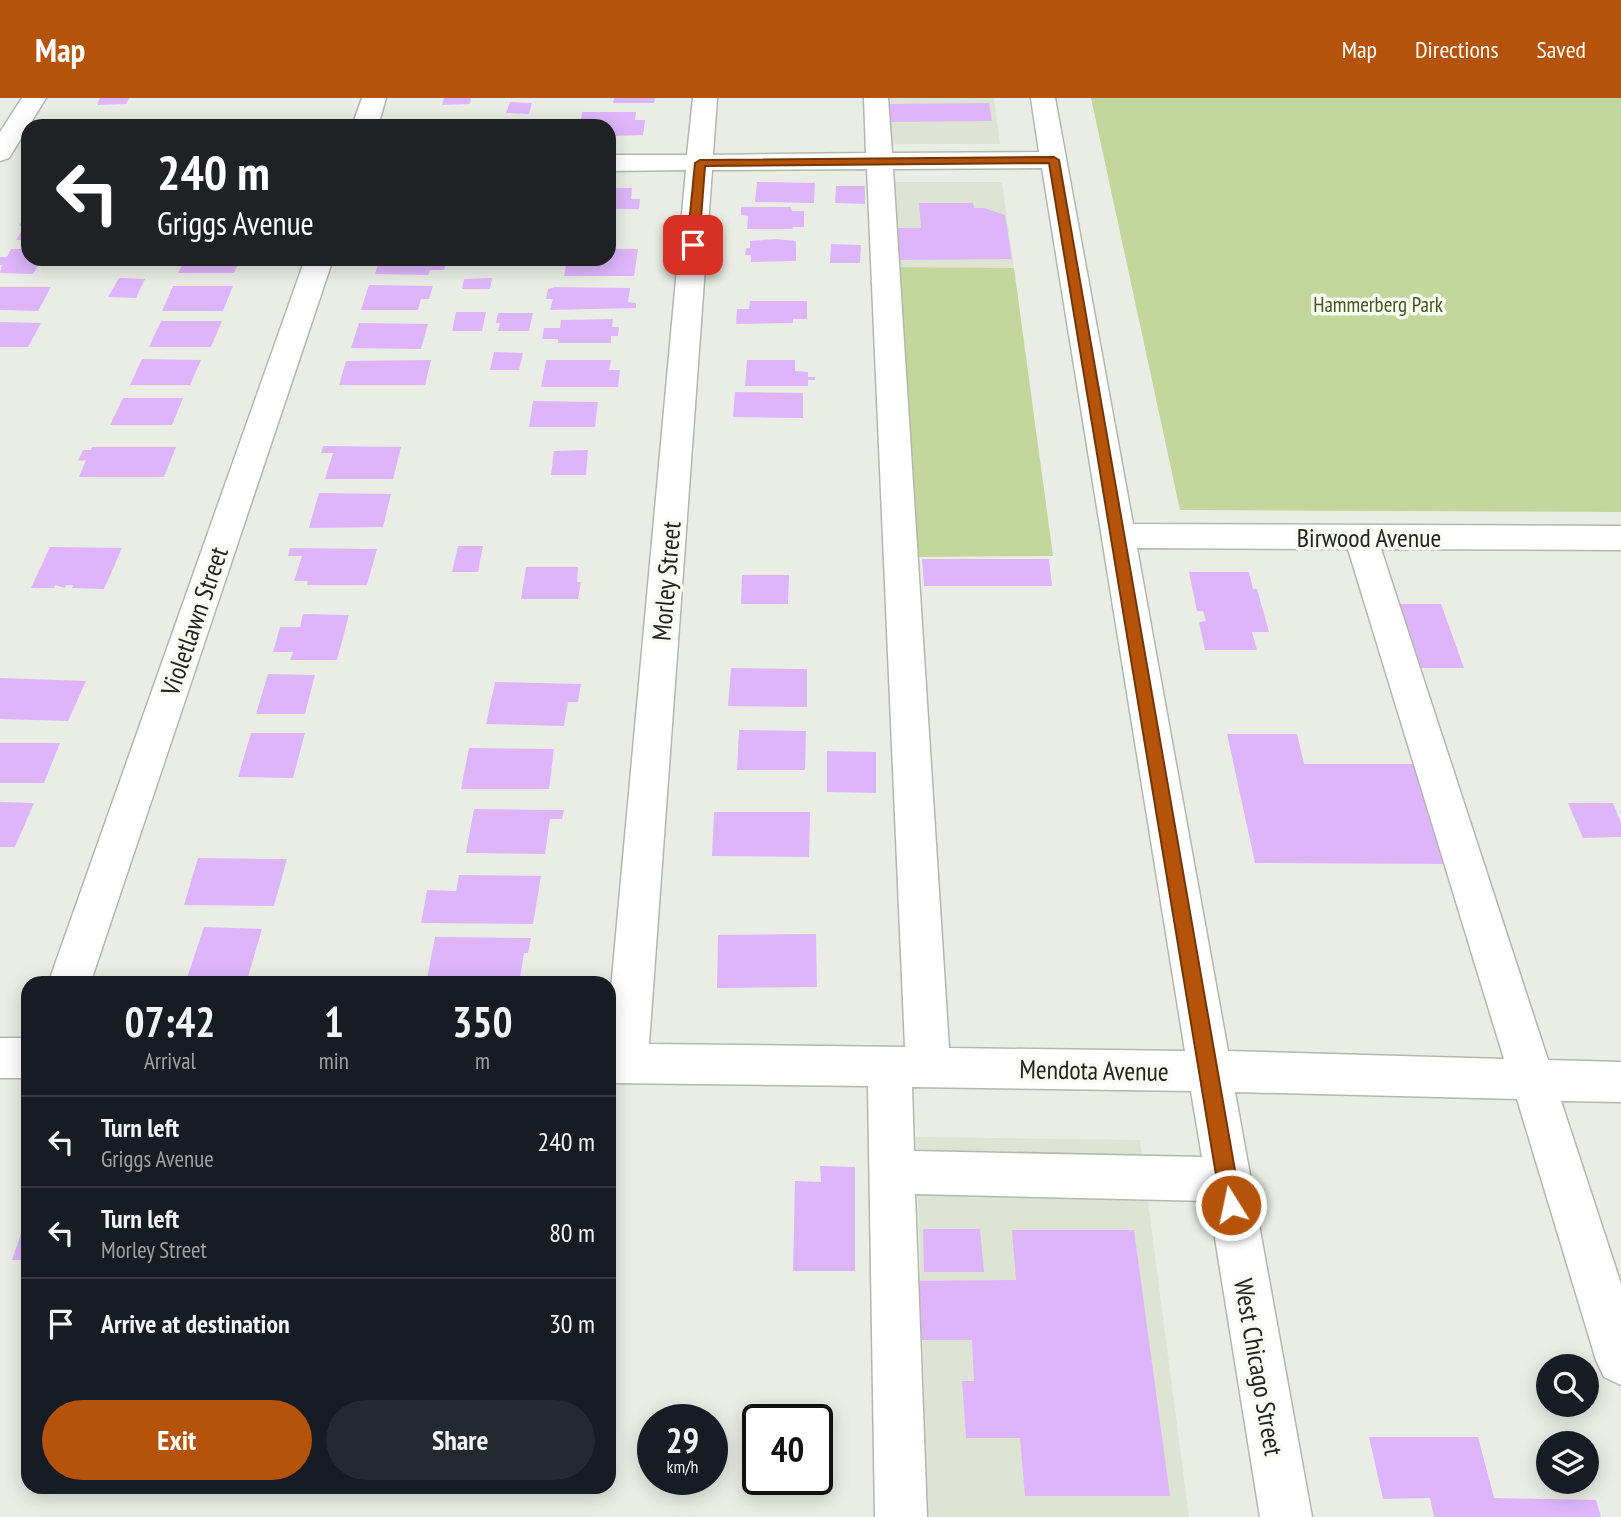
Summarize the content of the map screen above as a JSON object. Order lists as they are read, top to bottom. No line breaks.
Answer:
{"streets":{"street":["Birwood Avenue","Morley Street","Violetlawn Street","Mendota Avenue","West Chicago Street"]},"crossings":[["Birwood Avenue","West Chicago Street"],["Morley Street","Mendota Avenue"],["Mendota Avenue","West Chicago Street"]],"parks":["Hammerberg Park"],"page":{"header":"Map","nav":["Map","Directions","Saved"],"turn":["240 m","Griggs Avenue"],"eta":["07:42","Arrival","1","min","350","m"],"list":[{"name":"Turn left","note":"Griggs Avenue","value":"240 m"},{"name":"Turn left","note":"Morley Street","value":"80 m"},{"name":"Arrive at destination","value":"30 m"}],"buttons":["Exit","Share"],"speed":"29 km/h","limit":"40"}}
